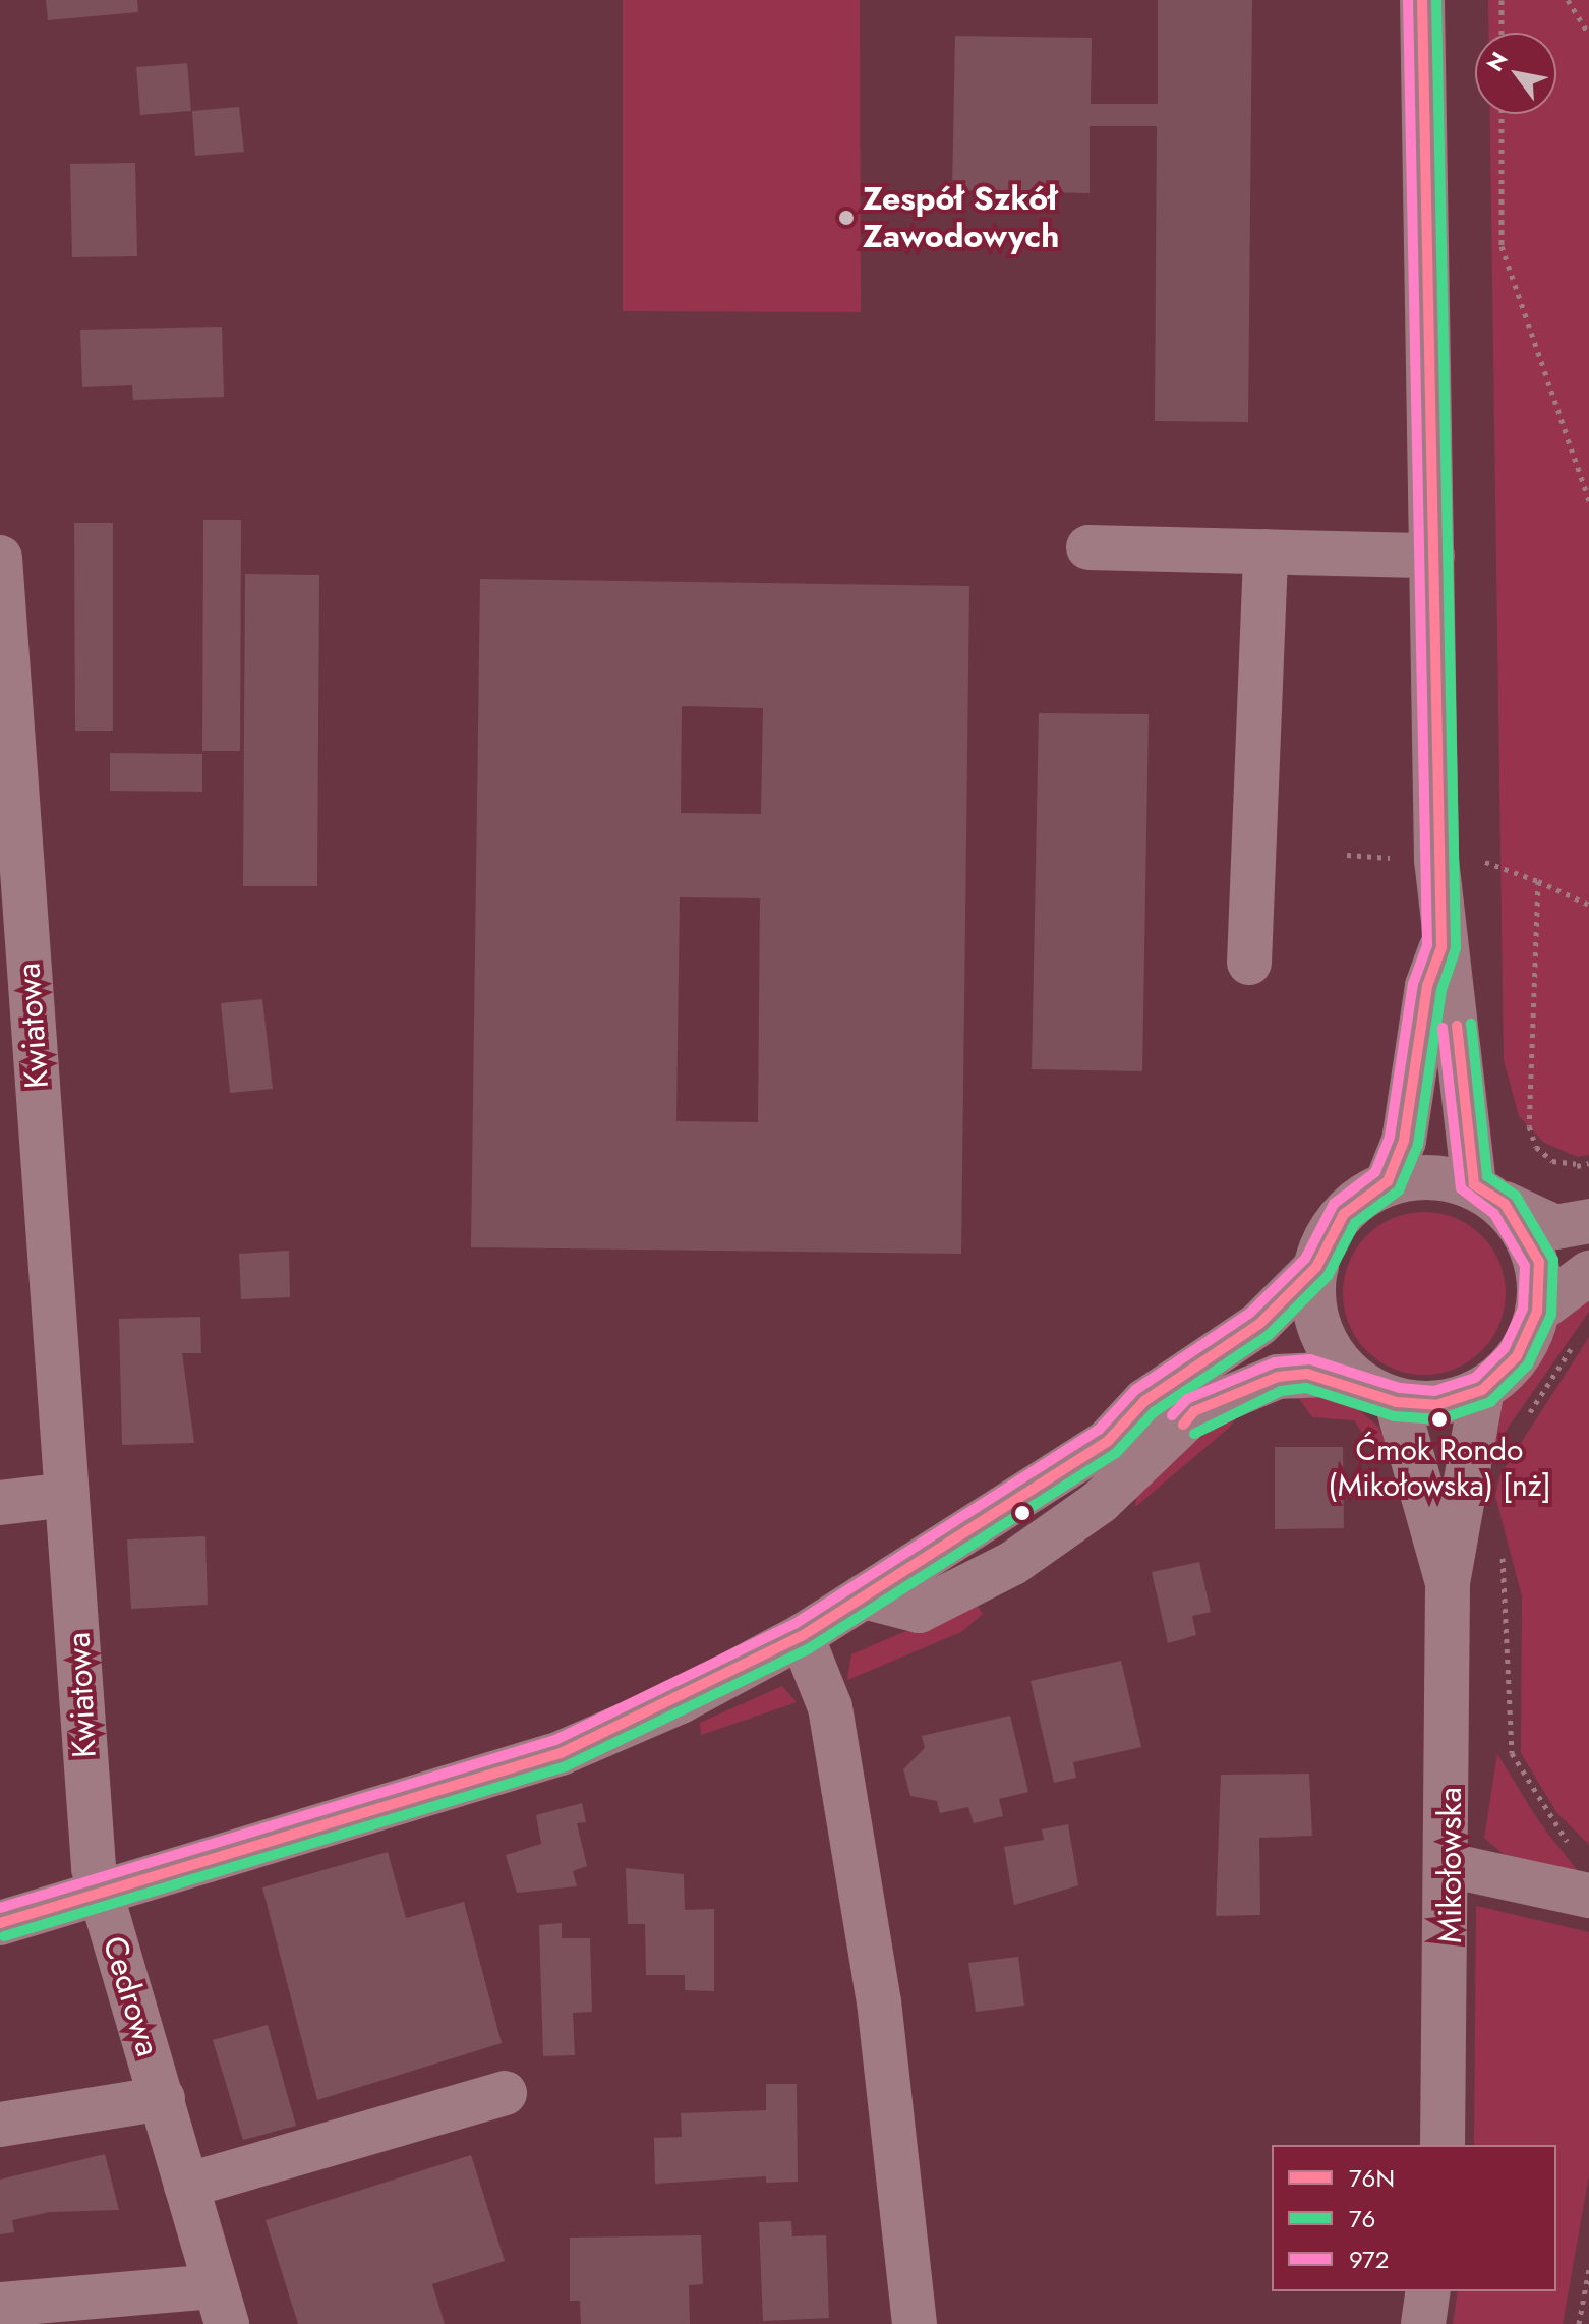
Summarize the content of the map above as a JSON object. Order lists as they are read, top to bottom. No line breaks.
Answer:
{"streets":{"street":["Kwiatowa","Mikołowska","Cedrowa"]},"crossings":[["Kwiatowa","Cedrowa"]],"places":["Zespół Szkół Zawodowych","Ćmok Rondo (Mikołowska) [nż]"],"lines":["transit line 76N","transit line 76","transit line 972"],"legend":["76N","76","972"],"north":"top left"}
